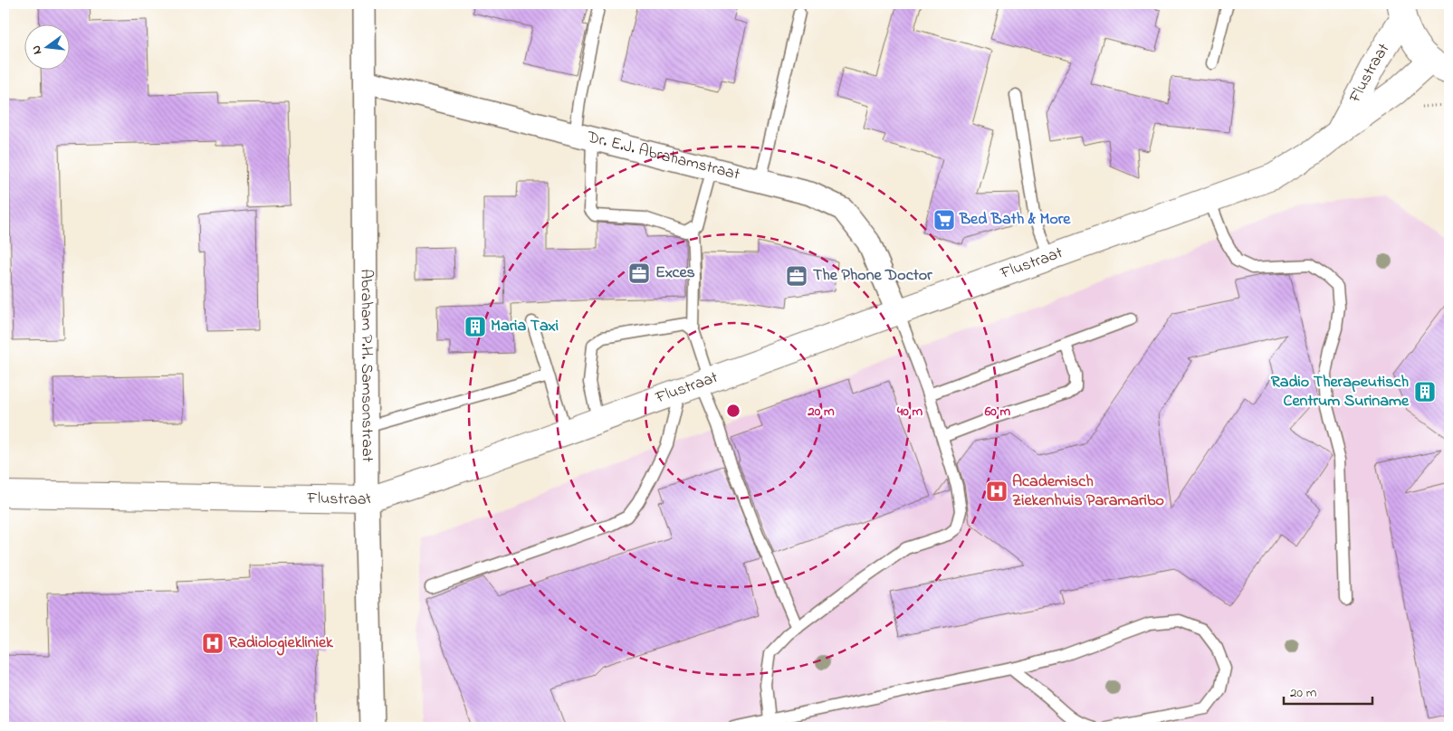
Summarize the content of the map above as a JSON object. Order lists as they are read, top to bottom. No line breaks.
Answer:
{"streets":{"street":["Flustraat","Dr. E.J. Abrahamstraat","Abraham P.H. Samsonstraat"]},"crossings":[["Flustraat","Dr. E.J. Abrahamstraat"],["Flustraat","Abraham P.H. Samsonstraat"],["Dr. E.J. Abrahamstraat","Abraham P.H. Samsonstraat"]],"places":{"supermarket":["Bed Bath & More"],"office":["Exces","The Phone Doctor"],"building":["Maria Taxi","Radio Therapeutisch Centrum Suriname"],"hospital":["Academisch Ziekenhuis Paramaribo","Radiologiekliniek"]},"scale_bar":"20 m","north":"left","rings":["20 m","40 m","60 m"]}
